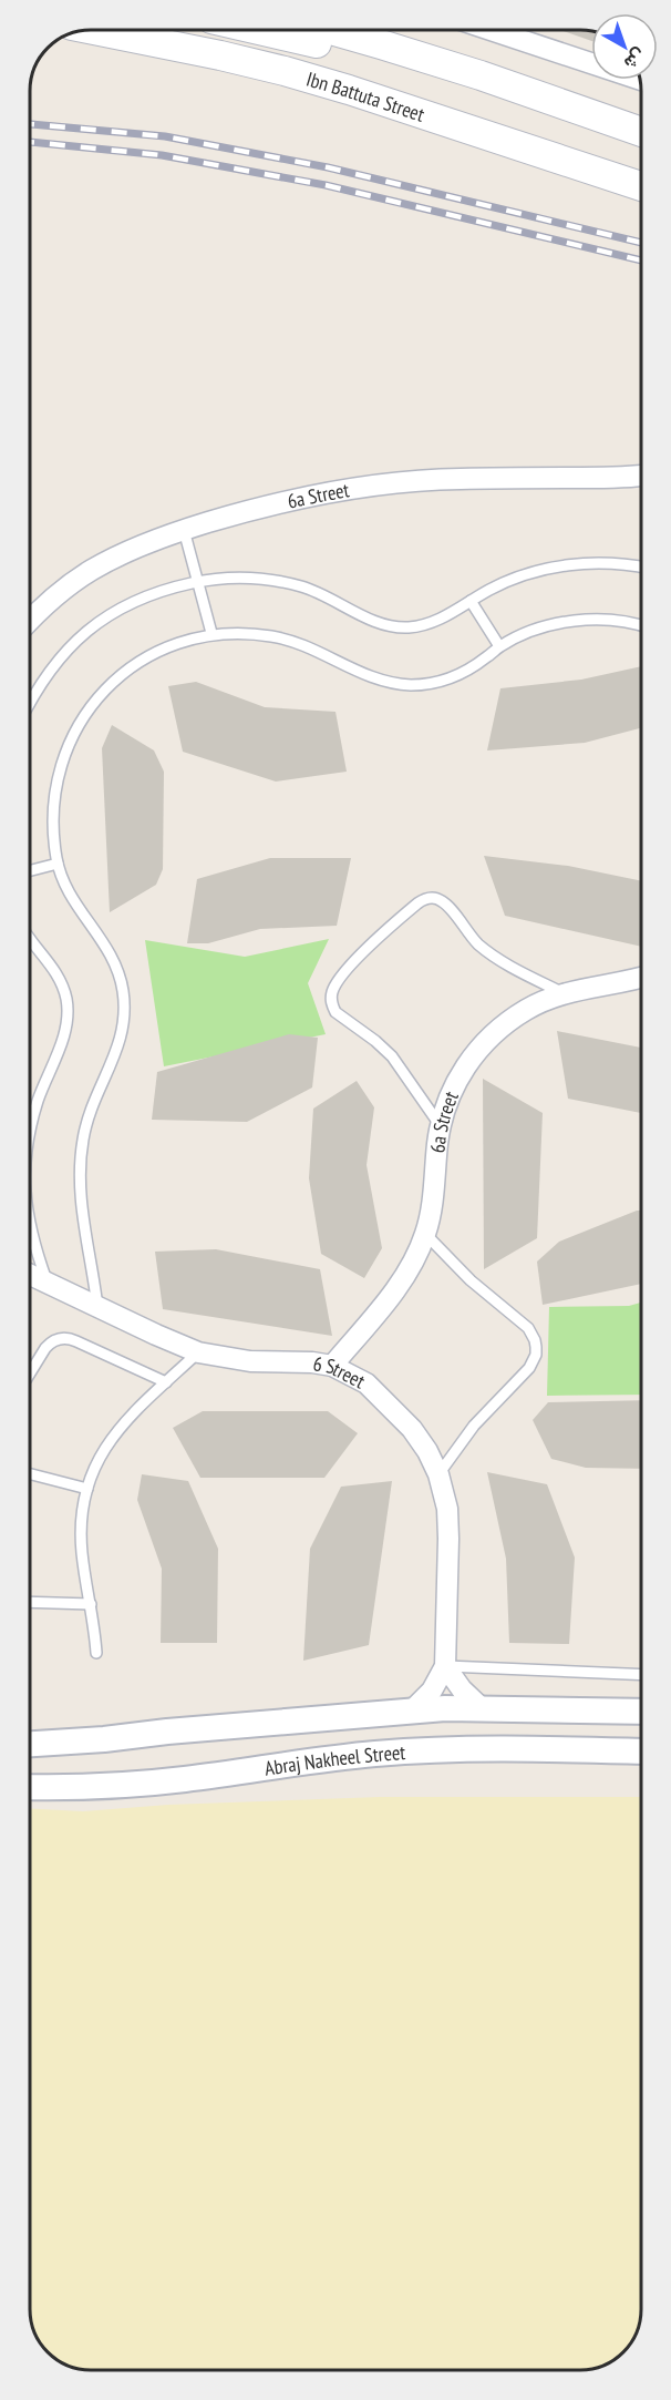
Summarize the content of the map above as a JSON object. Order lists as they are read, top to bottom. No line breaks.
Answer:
{"streets":{"main road":["Ibn Battuta Street"],"street":["6a Street","6 Street","Abraj Nakheel Street"]},"crossings":[["6a Street","6 Street"],["6 Street","Abraj Nakheel Street"]],"north":"bottom right"}
